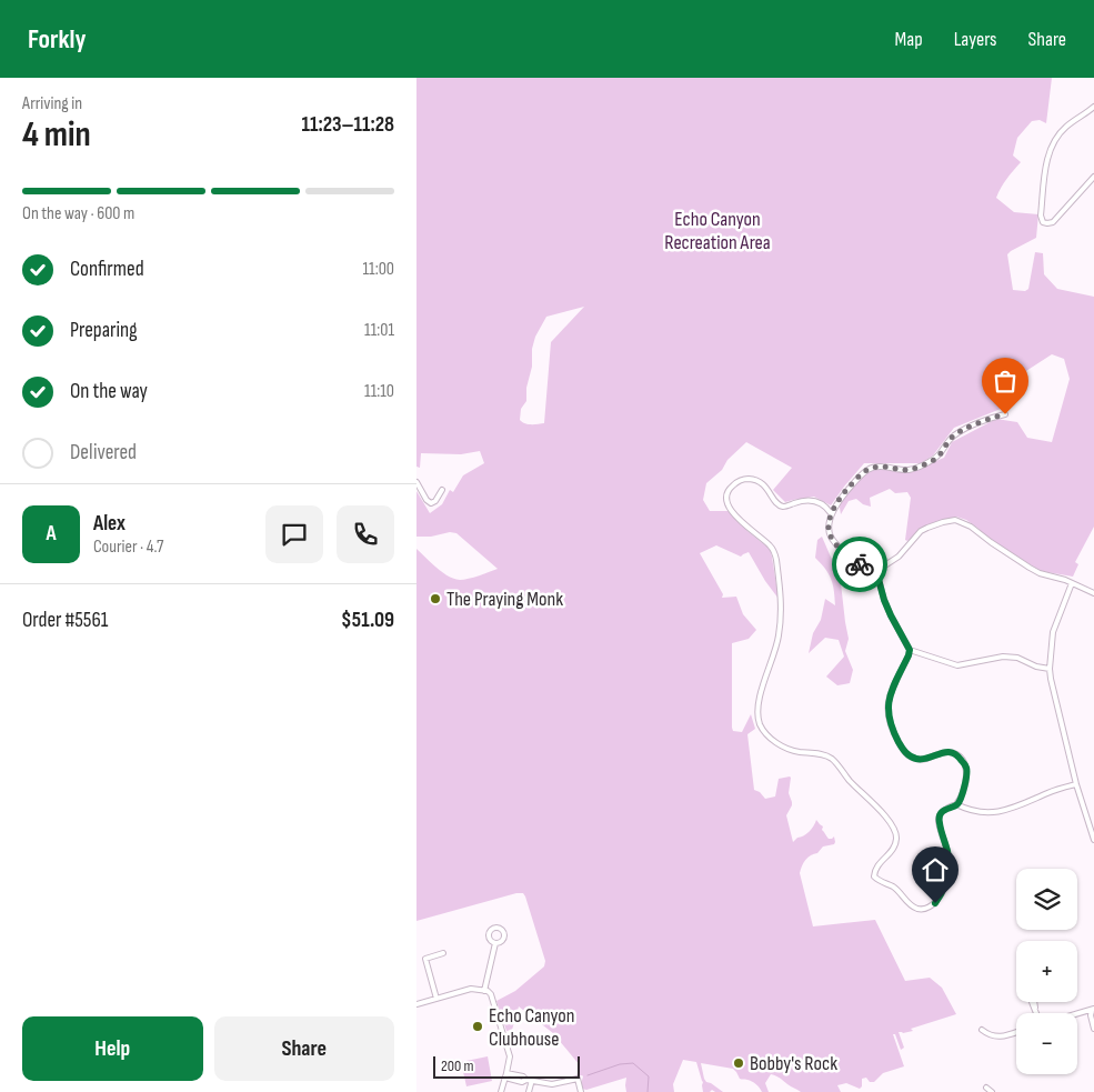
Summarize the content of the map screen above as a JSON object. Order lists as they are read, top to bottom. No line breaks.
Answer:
{"parks":["Echo Canyon Recreation Area"],"places":["The Praying Monk","Echo Canyon Clubhouse","Bobby's Rock"],"scale_bar":"200 m","page":{"header":"Forkly","nav":["Map","Layers","Share"],"heading":["4 min","Arriving in","11:23–11:28"],"panel":["Alex","Courier · 4.7","Order #5561","$51.09"],"bar":"On the way · 600 m","list":[["Confirmed","11:00"],["Preparing","11:01"],["On the way","11:10"],"Delivered"],"round":"A","map_buttons":["+","−"],"buttons":["Help","Share"],"scale":"200 m"}}
